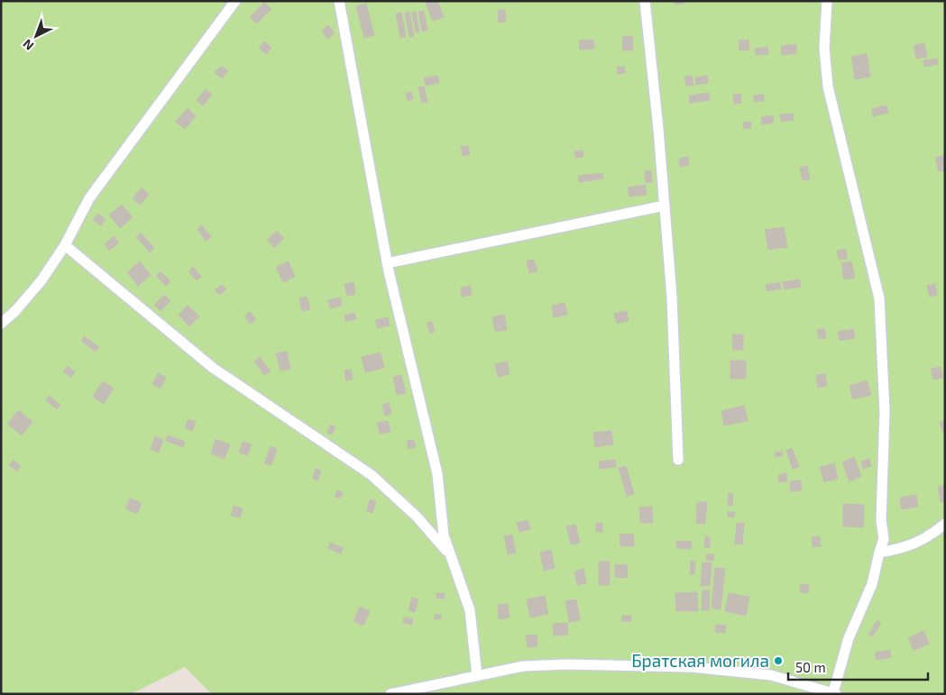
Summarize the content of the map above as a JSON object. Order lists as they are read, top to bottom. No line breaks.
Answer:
{"places":["Братская могила"],"scale_bar":"50 m","north":"bottom left"}
